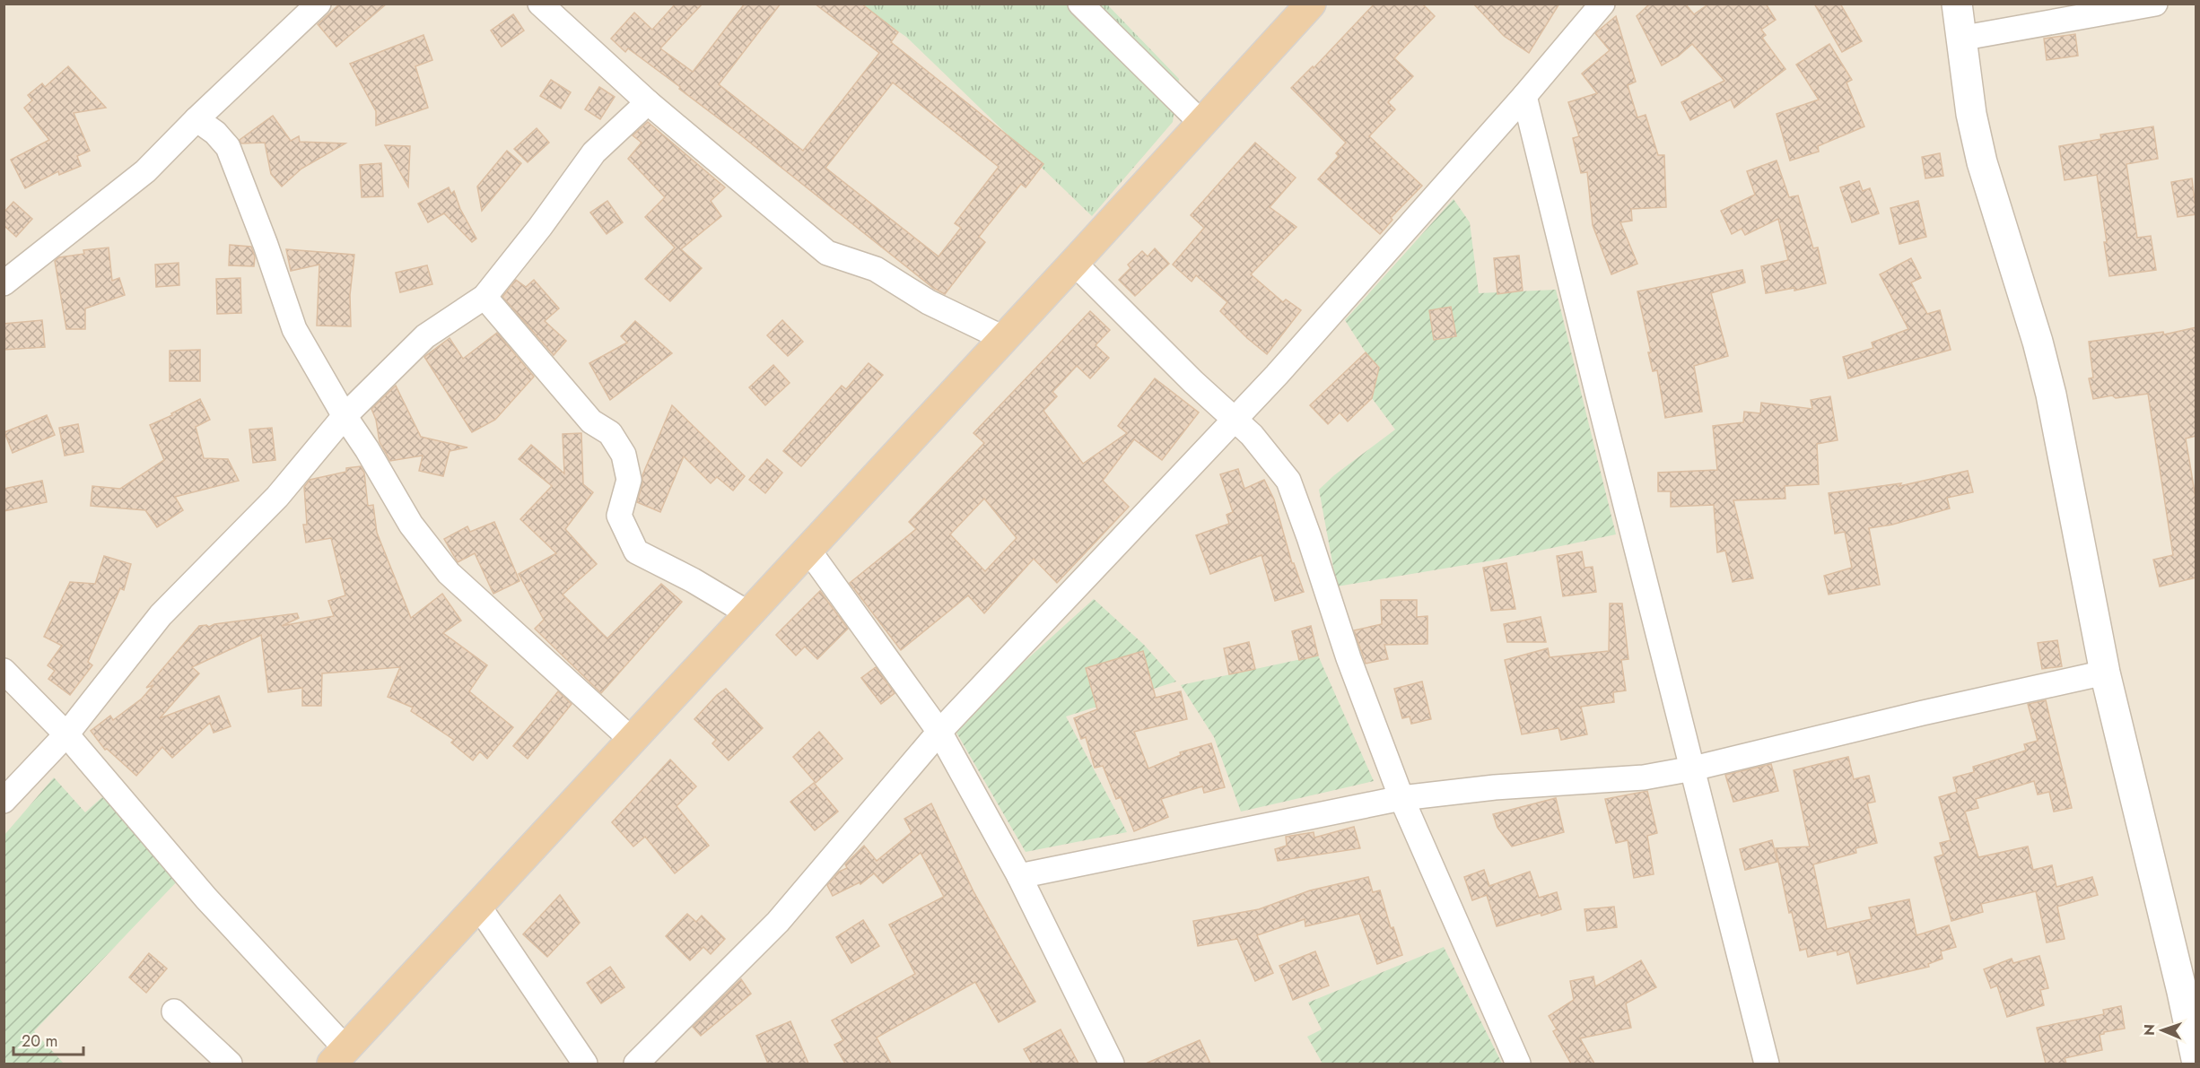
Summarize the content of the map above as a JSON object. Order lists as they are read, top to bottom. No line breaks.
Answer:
{"scale_bar":"20 m","north":"left"}
